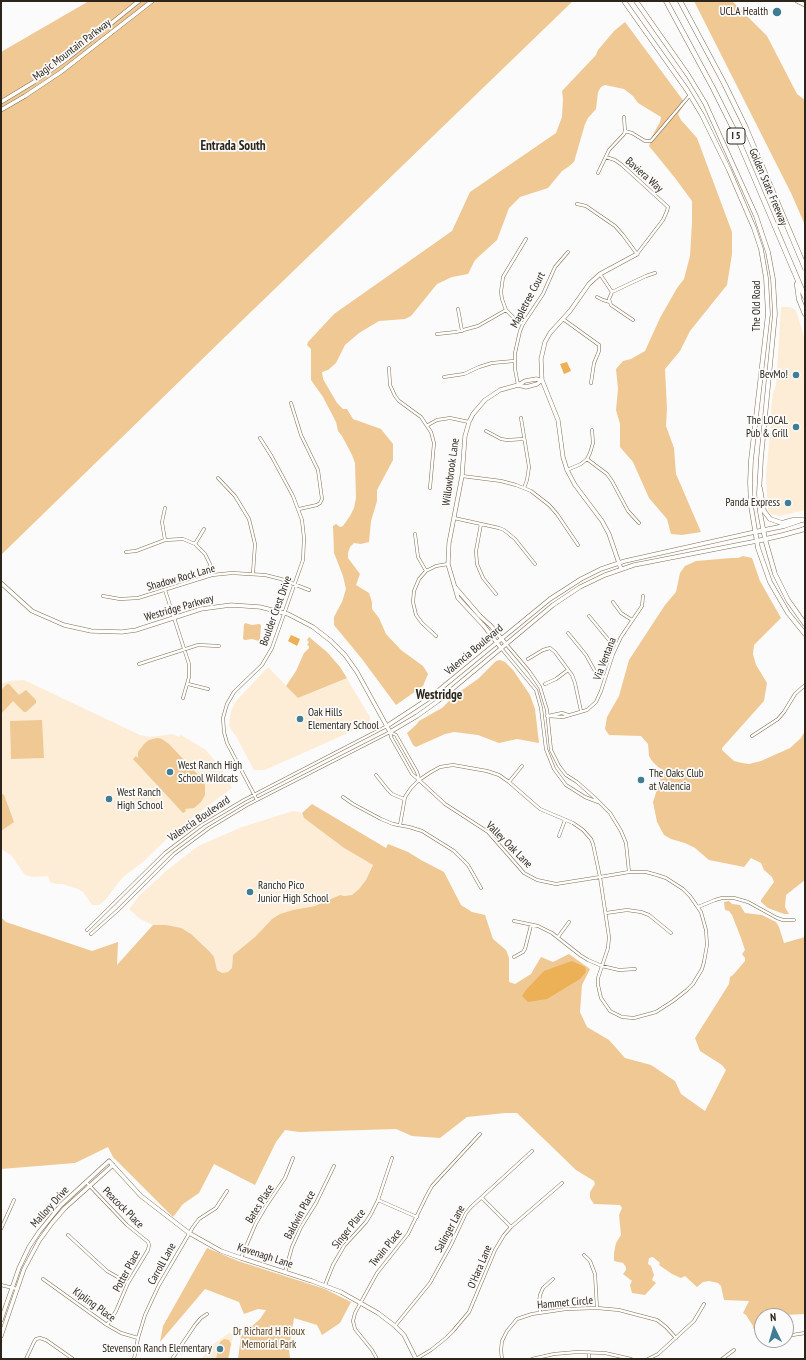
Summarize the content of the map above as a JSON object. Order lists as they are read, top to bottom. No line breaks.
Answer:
{"streets":{"highway":["I 5","Golden State Freeway"],"main road":["The Old Road","Valencia Boulevard"],"street":["Magic Mountain Parkway","Baviera Way","Mapletree Court","Willowbrook Lane","Shadow Rock Lane","Westridge Parkway","Boulder Crest Drive","Via Ventana","Valley Oak Lane","Bates Place","Mallory Drive","Peacock Place","Baldwin Place","Singer Place","Salinger Lane","Twain Place","Kavenagh Lane","Carroll Lane","O'Hara Lane","Potter Place","Hammet Circle","Kipling Place"]},"crossings":[["Mapletree Court","Willowbrook Lane"],["The Old Road","Valencia Boulevard"],["Willowbrook Lane","Valencia Boulevard"],["Shadow Rock Lane","Boulder Crest Drive"],["Westridge Parkway","Boulder Crest Drive"],["Westridge Parkway","Valencia Boulevard"],["Westridge Parkway","Valley Oak Lane"],["Boulder Crest Drive","Valencia Boulevard"],["Valencia Boulevard","Valley Oak Lane"],["Bates Place","Kavenagh Lane"],["Mallory Drive","Peacock Place"],["Mallory Drive","Kavenagh Lane"],["Peacock Place","Potter Place"],["Baldwin Place","Kavenagh Lane"],["Singer Place","Kavenagh Lane"],["Salinger Lane","Kavenagh Lane"],["Twain Place","Kavenagh Lane"],["Kavenagh Lane","Carroll Lane"],["Kavenagh Lane","O'Hara Lane"],["Carroll Lane","Kipling Place"],["Potter Place","Kipling Place"]],"districts":["Entrada South","Westridge"],"parks":["Dr Richard H Rioux Memorial Park"],"places":["UCLA Health","BevMo!","The LOCAL Pub & Grill","Panda Express","Oak Hills Elementary School","West Ranch High School Wildcats","The Oaks Club at Valencia","West Ranch High School","Rancho Pico Junior High School","Stevenson Ranch Elementary"],"north":"top"}
